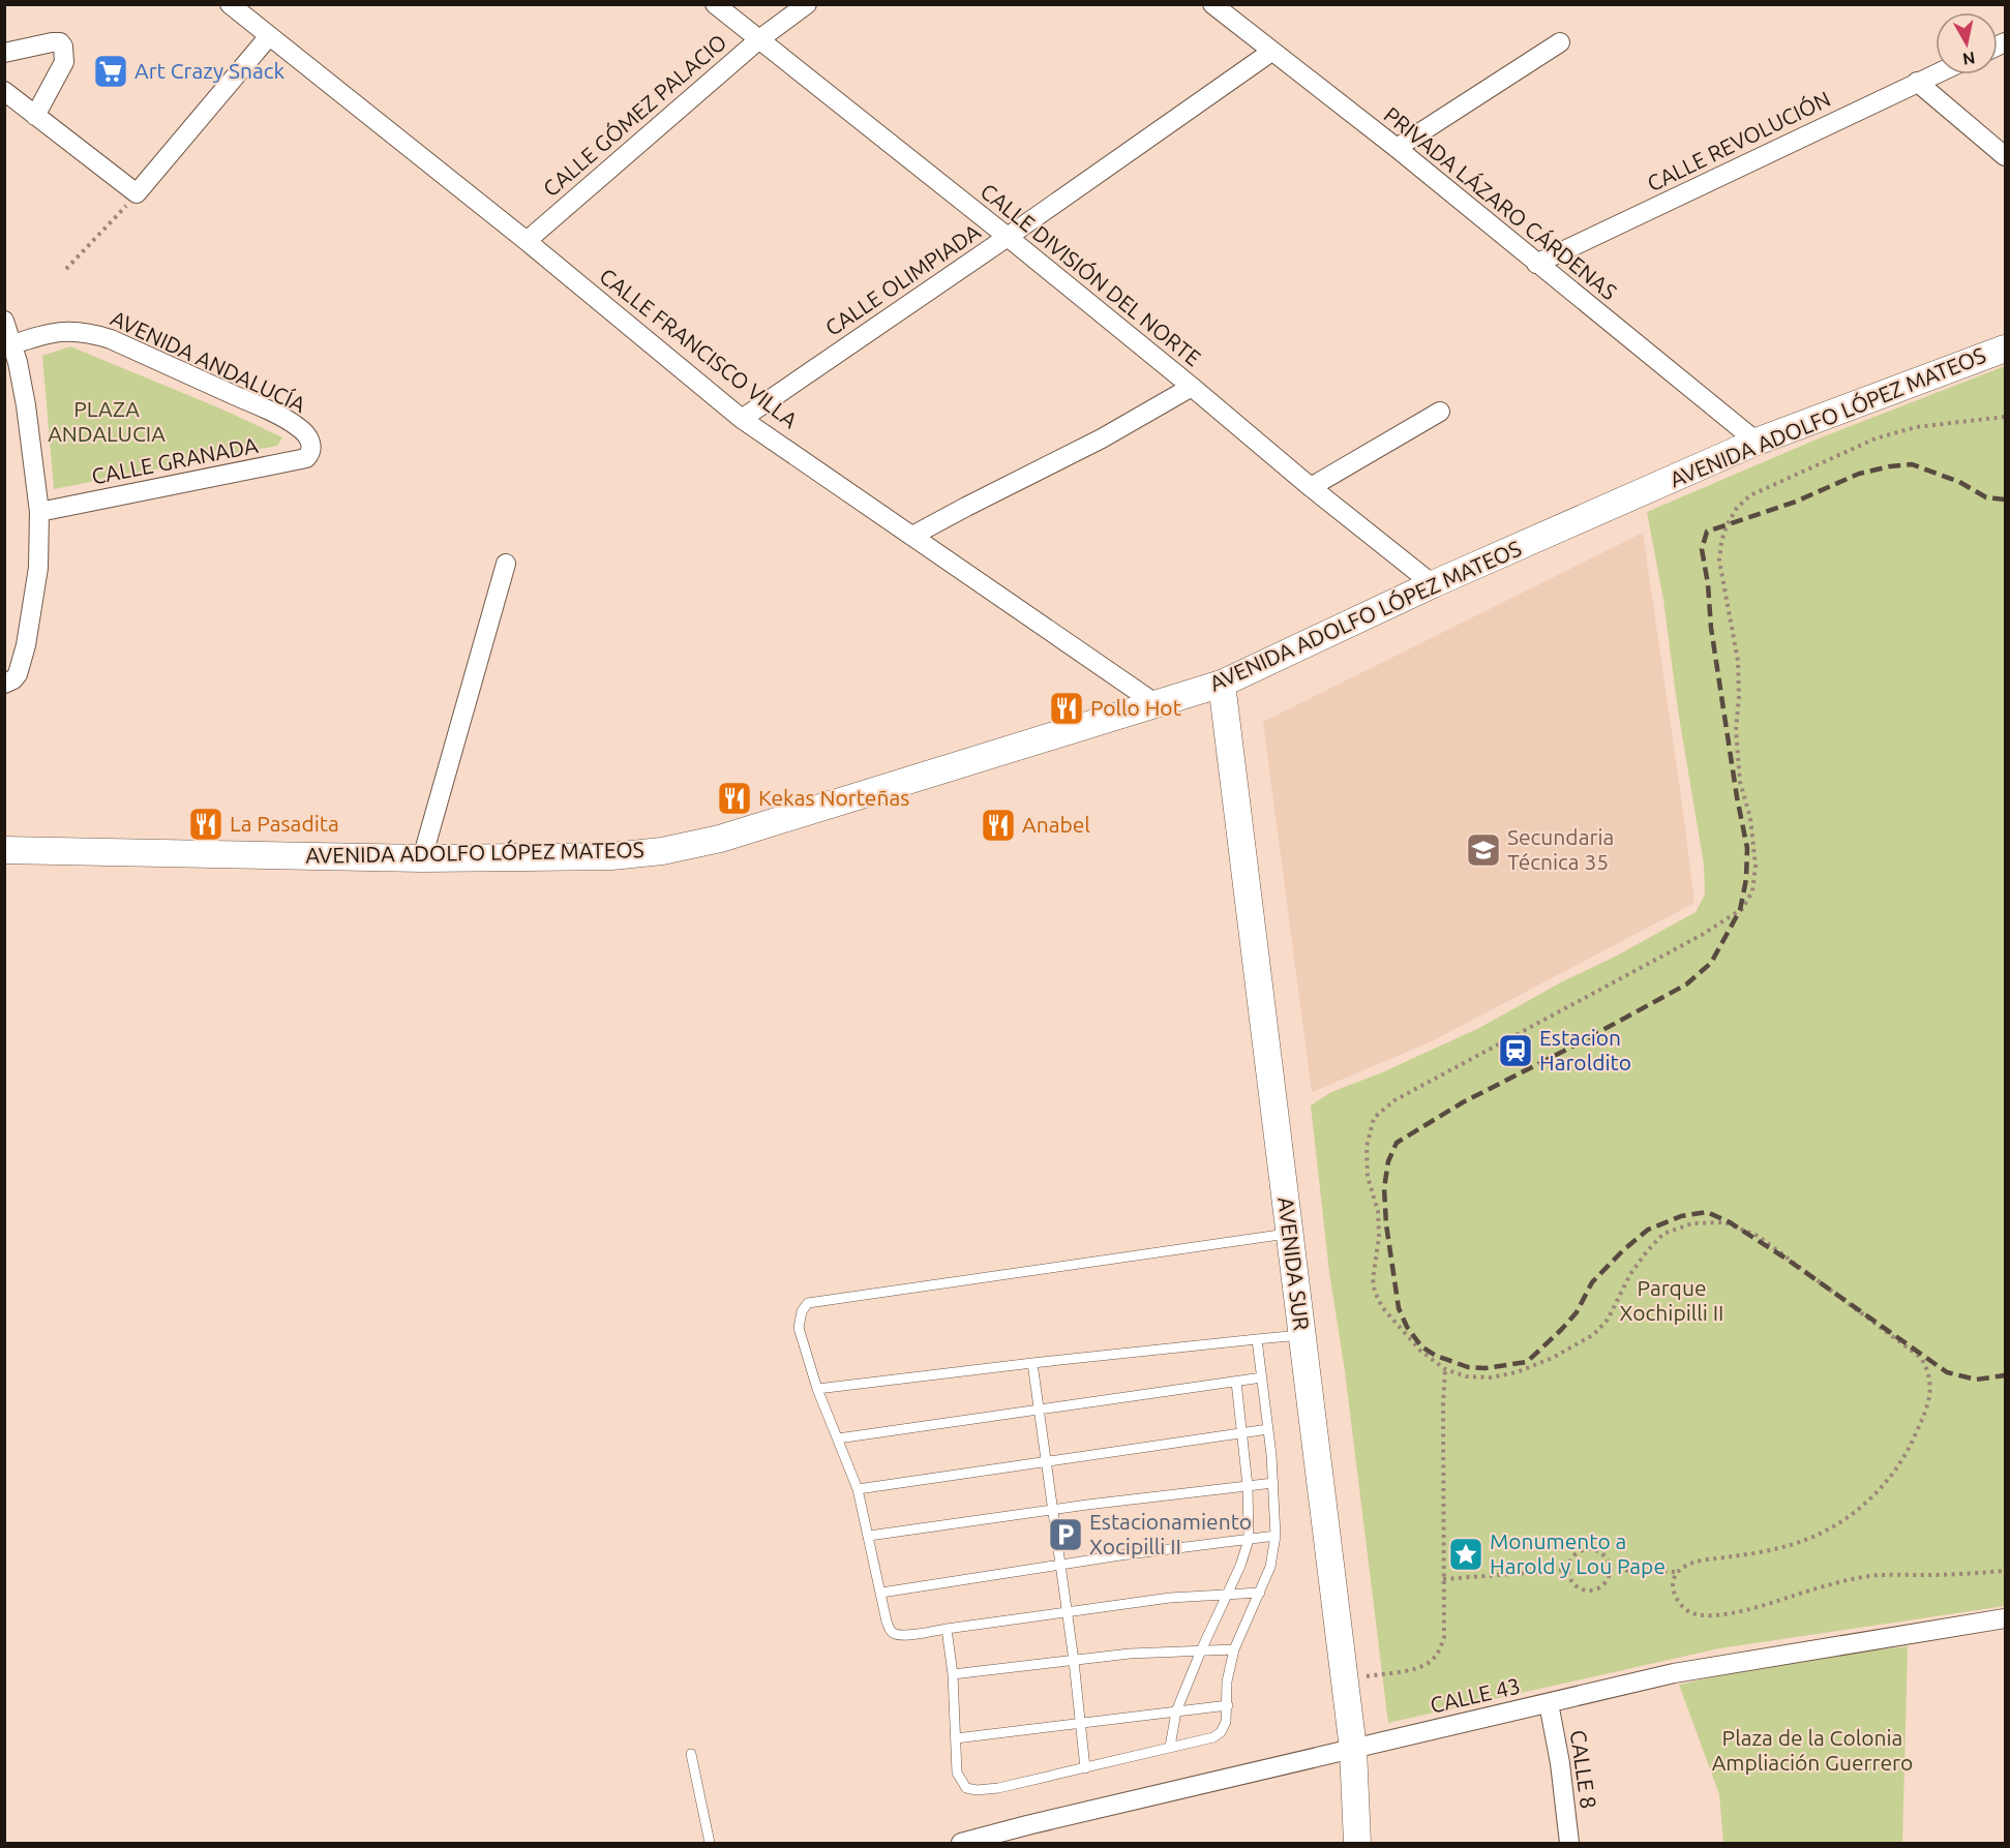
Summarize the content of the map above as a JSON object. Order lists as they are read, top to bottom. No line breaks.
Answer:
{"streets":{"street":["CALLE GÓMEZ PALACIO","CALLE REVOLUCIÓN","PRIVADA LÁZARO CÁRDENAS","CALLE DIVISIÓN DEL NORTE","CALLE OLIMPIADA","CALLE FRANCISCO VILLA","AVENIDA ANDALUCÍA","AVENIDA ADOLFO LÓPEZ MATEOS","CALLE GRANADA","AVENIDA SUR","CALLE 43","CALLE 8"]},"crossings":[["CALLE GÓMEZ PALACIO","CALLE DIVISIÓN DEL NORTE"],["CALLE GÓMEZ PALACIO","CALLE FRANCISCO VILLA"],["CALLE REVOLUCIÓN","PRIVADA LÁZARO CÁRDENAS"],["PRIVADA LÁZARO CÁRDENAS","CALLE OLIMPIADA"],["PRIVADA LÁZARO CÁRDENAS","AVENIDA ADOLFO LÓPEZ MATEOS"],["CALLE DIVISIÓN DEL NORTE","CALLE OLIMPIADA"],["CALLE DIVISIÓN DEL NORTE","AVENIDA ADOLFO LÓPEZ MATEOS"],["CALLE OLIMPIADA","CALLE FRANCISCO VILLA"],["CALLE FRANCISCO VILLA","AVENIDA ADOLFO LÓPEZ MATEOS"],["AVENIDA ANDALUCÍA","CALLE GRANADA"],["AVENIDA ADOLFO LÓPEZ MATEOS","AVENIDA SUR"],["AVENIDA SUR","CALLE 43"],["CALLE 43","CALLE 8"]],"parks":["PLAZA ANDALUCIA","Parque Xochipilli II","Plaza de la Colonia Ampliación Guerrero"],"places":{"supermarket":["Art Crazy Snack"],"restaurant":["Pollo Hot","Kekas Norteñas","La Pasadita","Anabel"],"school or university":["Secundaria Técnica 35"],"station":["Estacion Haroldito"],"parking":["Estacionamiento Xocipilli II"],"place":["Monumento a Harold y Lou Pape"]},"north":"bottom"}
